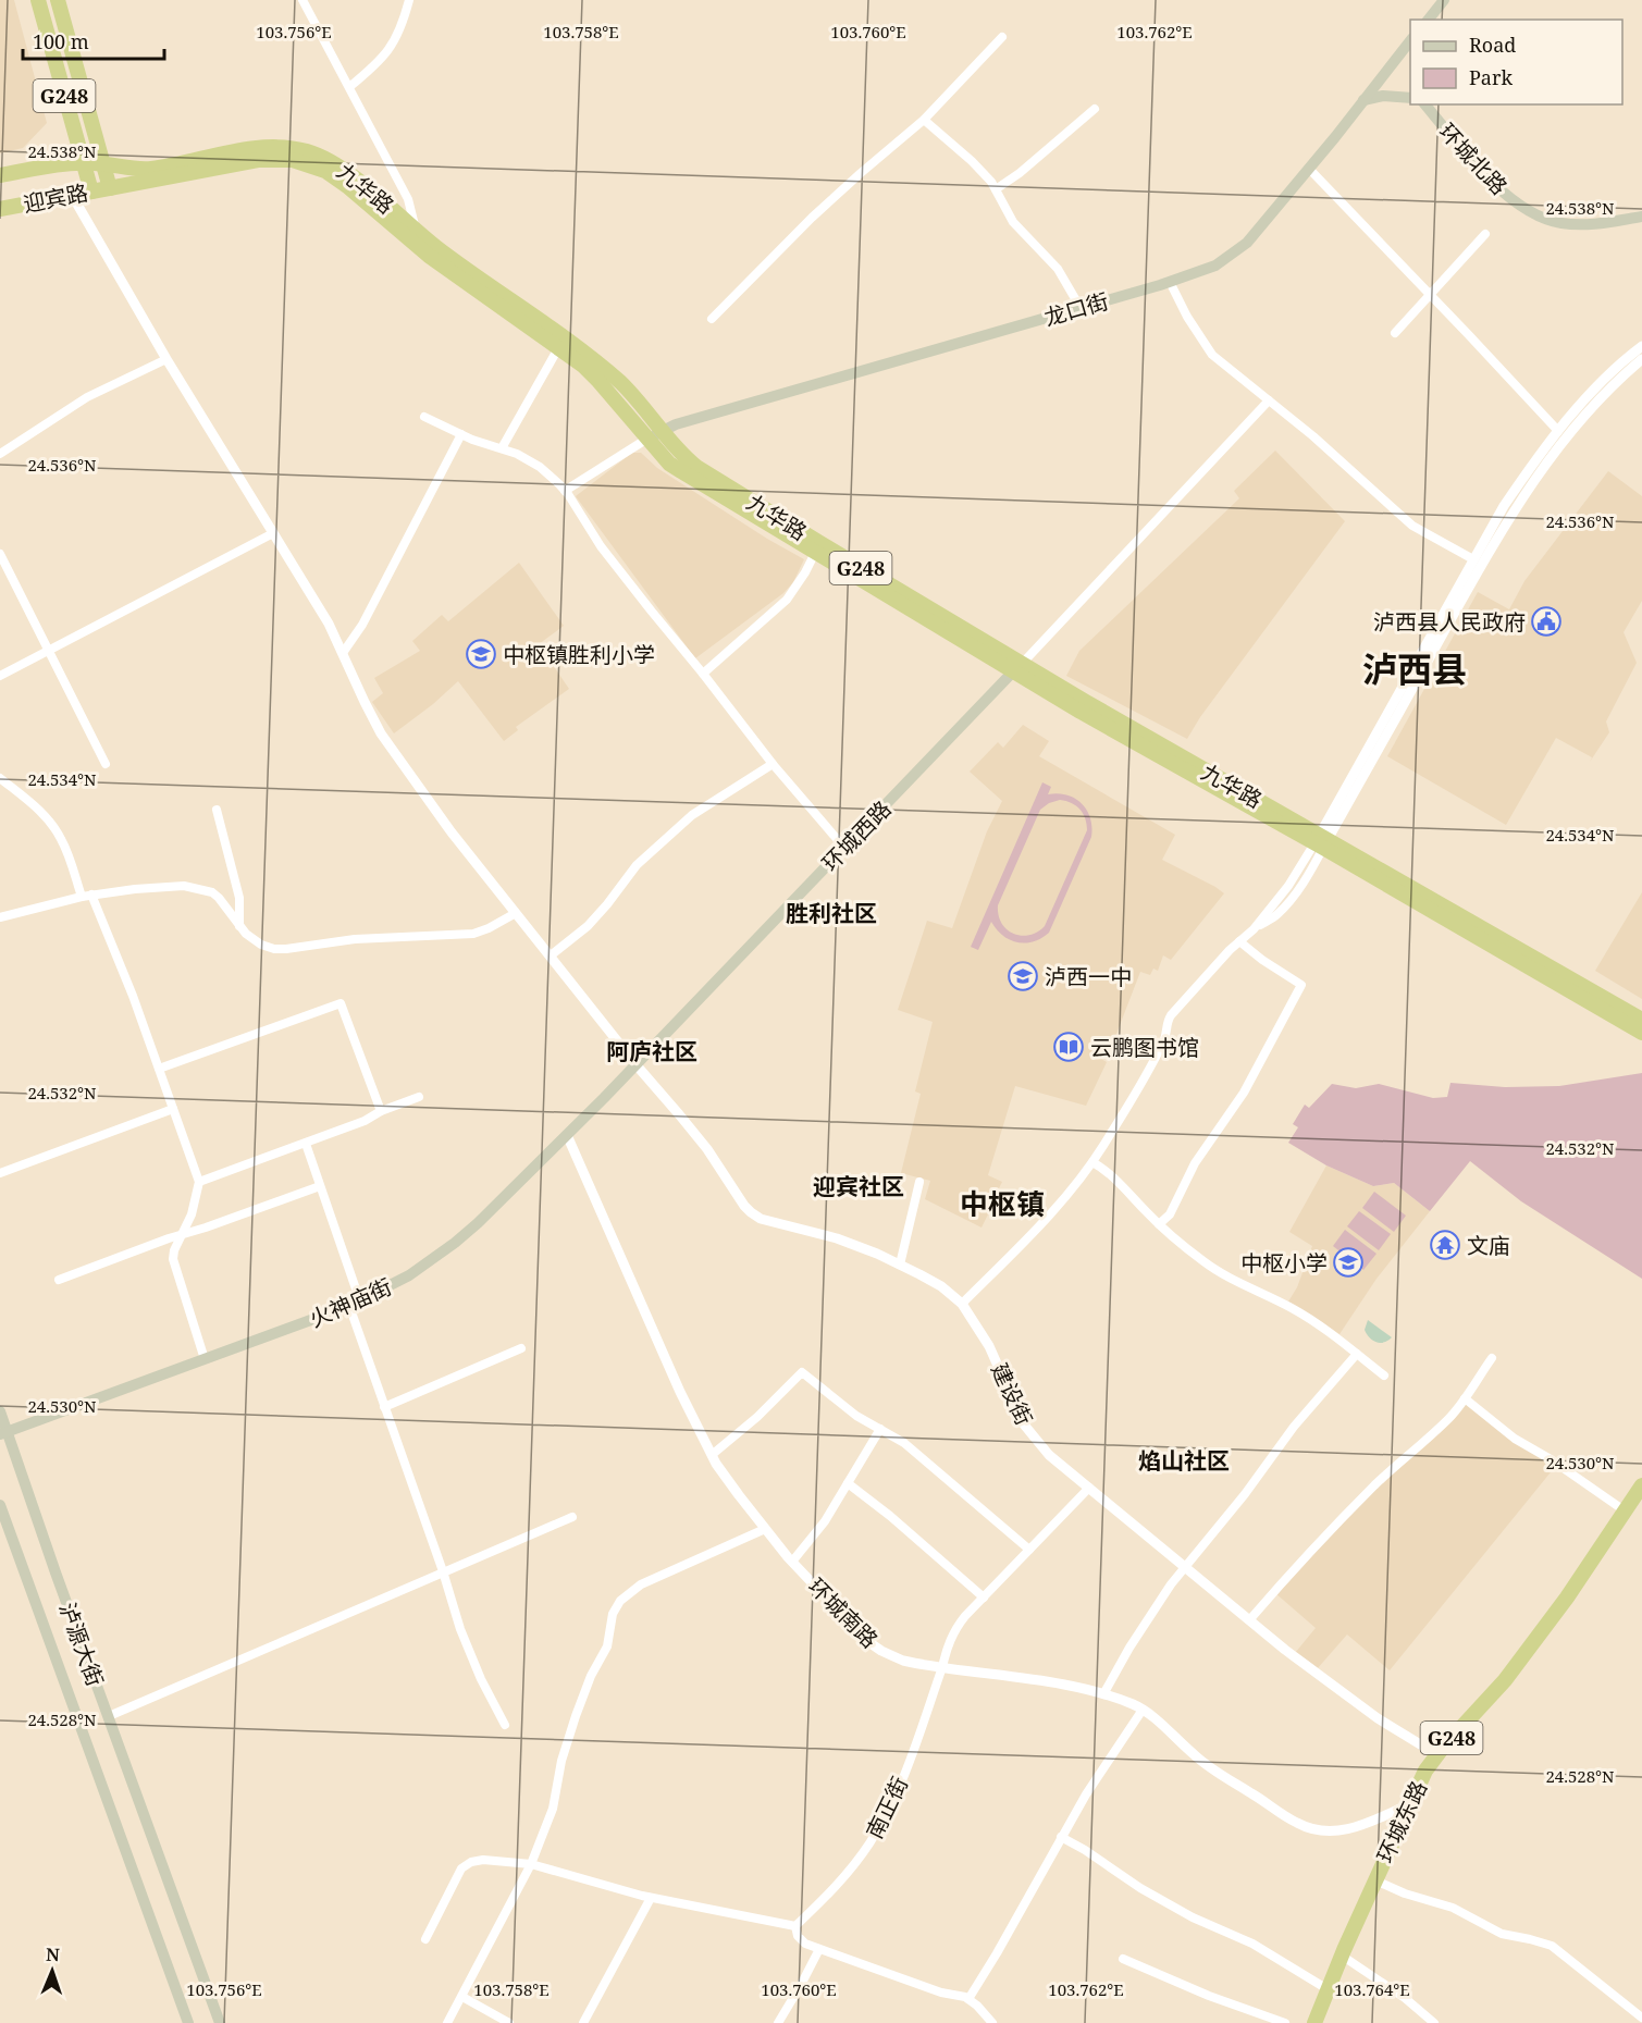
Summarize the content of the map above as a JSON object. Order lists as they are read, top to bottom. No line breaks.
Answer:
{"streets":{"highway":["G248","九华路","迎宾路","环城东路"],"main road":["环城北路","龙口街","环城西路","火神庙街","泸源大街"],"street":["建设街","环城南路","南正街"]},"crossings":[["G248","九华路"],["G248","迎宾路"],["九华路","迎宾路"],["九华路","龙口街"],["九华路","环城西路"],["迎宾路","建设街"],["环城西路","火神庙街"],["环城西路","建设街"],["火神庙街","建设街"],["火神庙街","环城南路"],["火神庙街","泸源大街"],["建设街","南正街"],["建设街","环城东路"],["环城南路","南正街"],["环城南路","环城东路"]],"districts":["泸西县","胜利社区","阿庐社区","迎宾社区","中枢镇","焰山社区"],"places":{"public building":["泸西县人民政府"],"school or university":["中枢镇胜利小学","泸西一中","中枢小学"],"library":["云鹏图书馆"],"temple":["文庙"]},"legend":["Road","Park"],"scale_bar":"100 m","north":"top","coordinates":["103.756°E","103.758°E","103.760°E","103.762°E","24.538°N","24.536°N","24.534°N","24.532°N","24.530°N","24.528°N","103.764°E"]}
